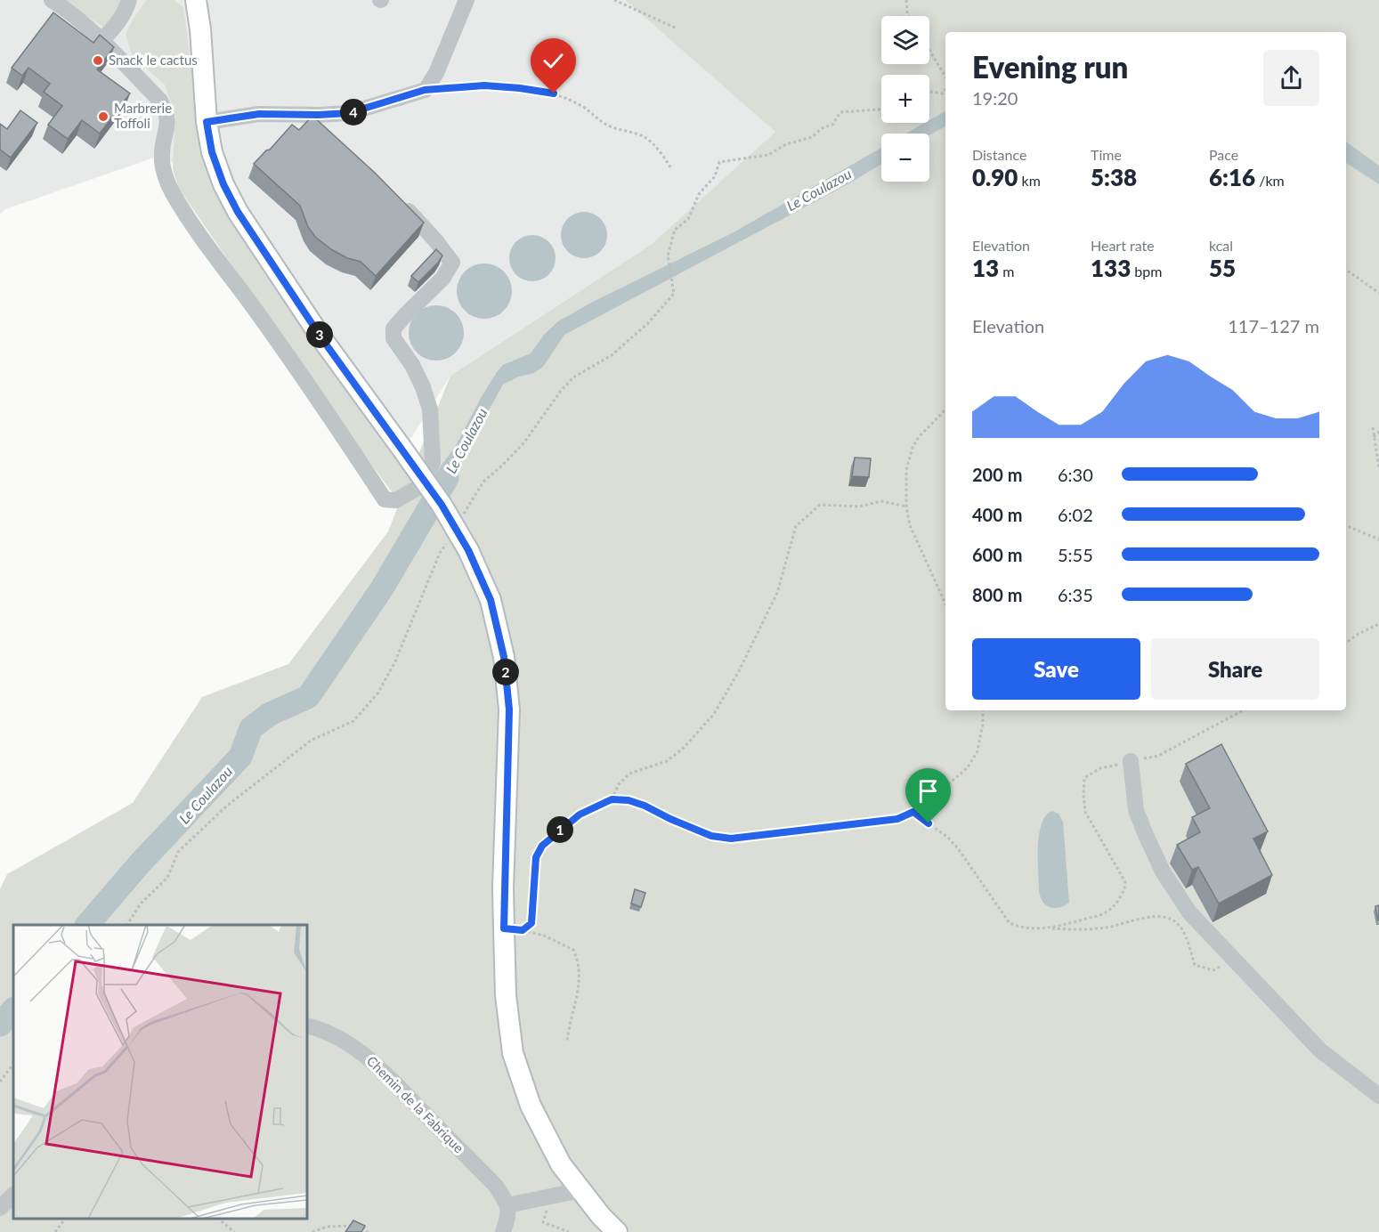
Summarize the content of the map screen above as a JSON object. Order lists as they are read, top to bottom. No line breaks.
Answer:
{"streets":{"street":["Chemin de la Fabrique"]},"water":["Le Coulazou"],"places":["Snack le cactus","Marbrerie Toffoli"],"page":{"map_buttons":["+","−"],"heading":["Evening run","19:20"],"pins":["4","3","2","1"],"stats":[["Distance","0.90 km"],["Time","5:38"],["Pace","6:16 /km"],["Elevation","13 m"],["Heart rate","133 bpm"],["kcal","55"]],"chart":["Elevation","117–127 m"],"list":[{"name":"200 m","note":"6:30"},{"name":"400 m","note":"6:02"},{"name":"600 m","note":"5:55"},{"name":"800 m","note":"6:35"}],"buttons":["Save","Share"]}}
